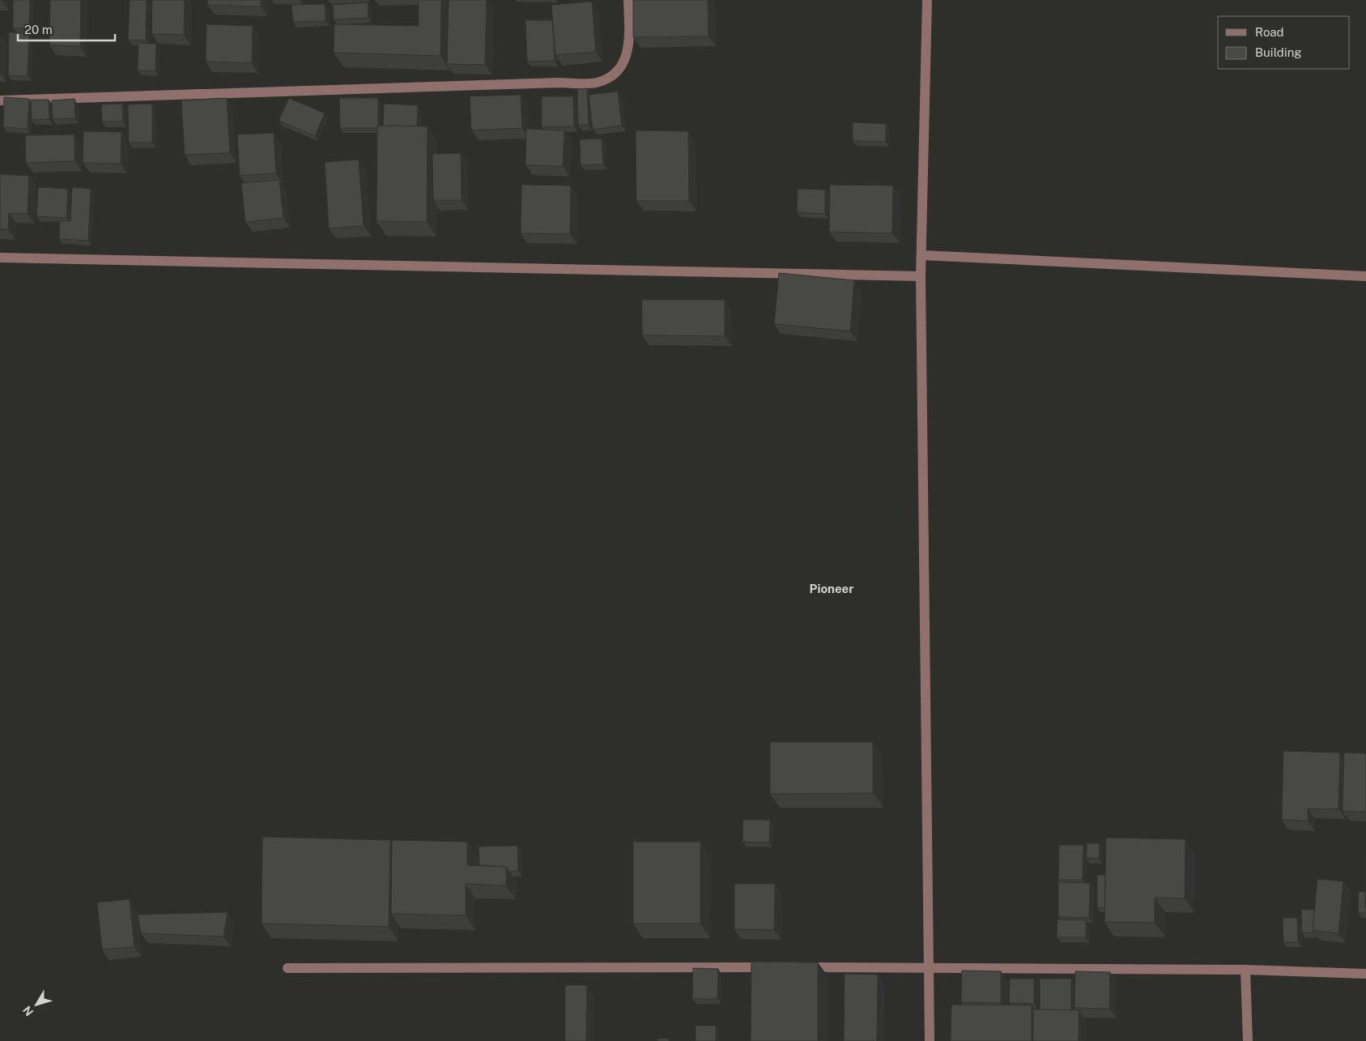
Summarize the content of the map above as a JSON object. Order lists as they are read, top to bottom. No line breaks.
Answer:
{"districts":["Pioneer"],"legend":["Road","Building"],"scale_bar":"20 m","north":"bottom left"}
